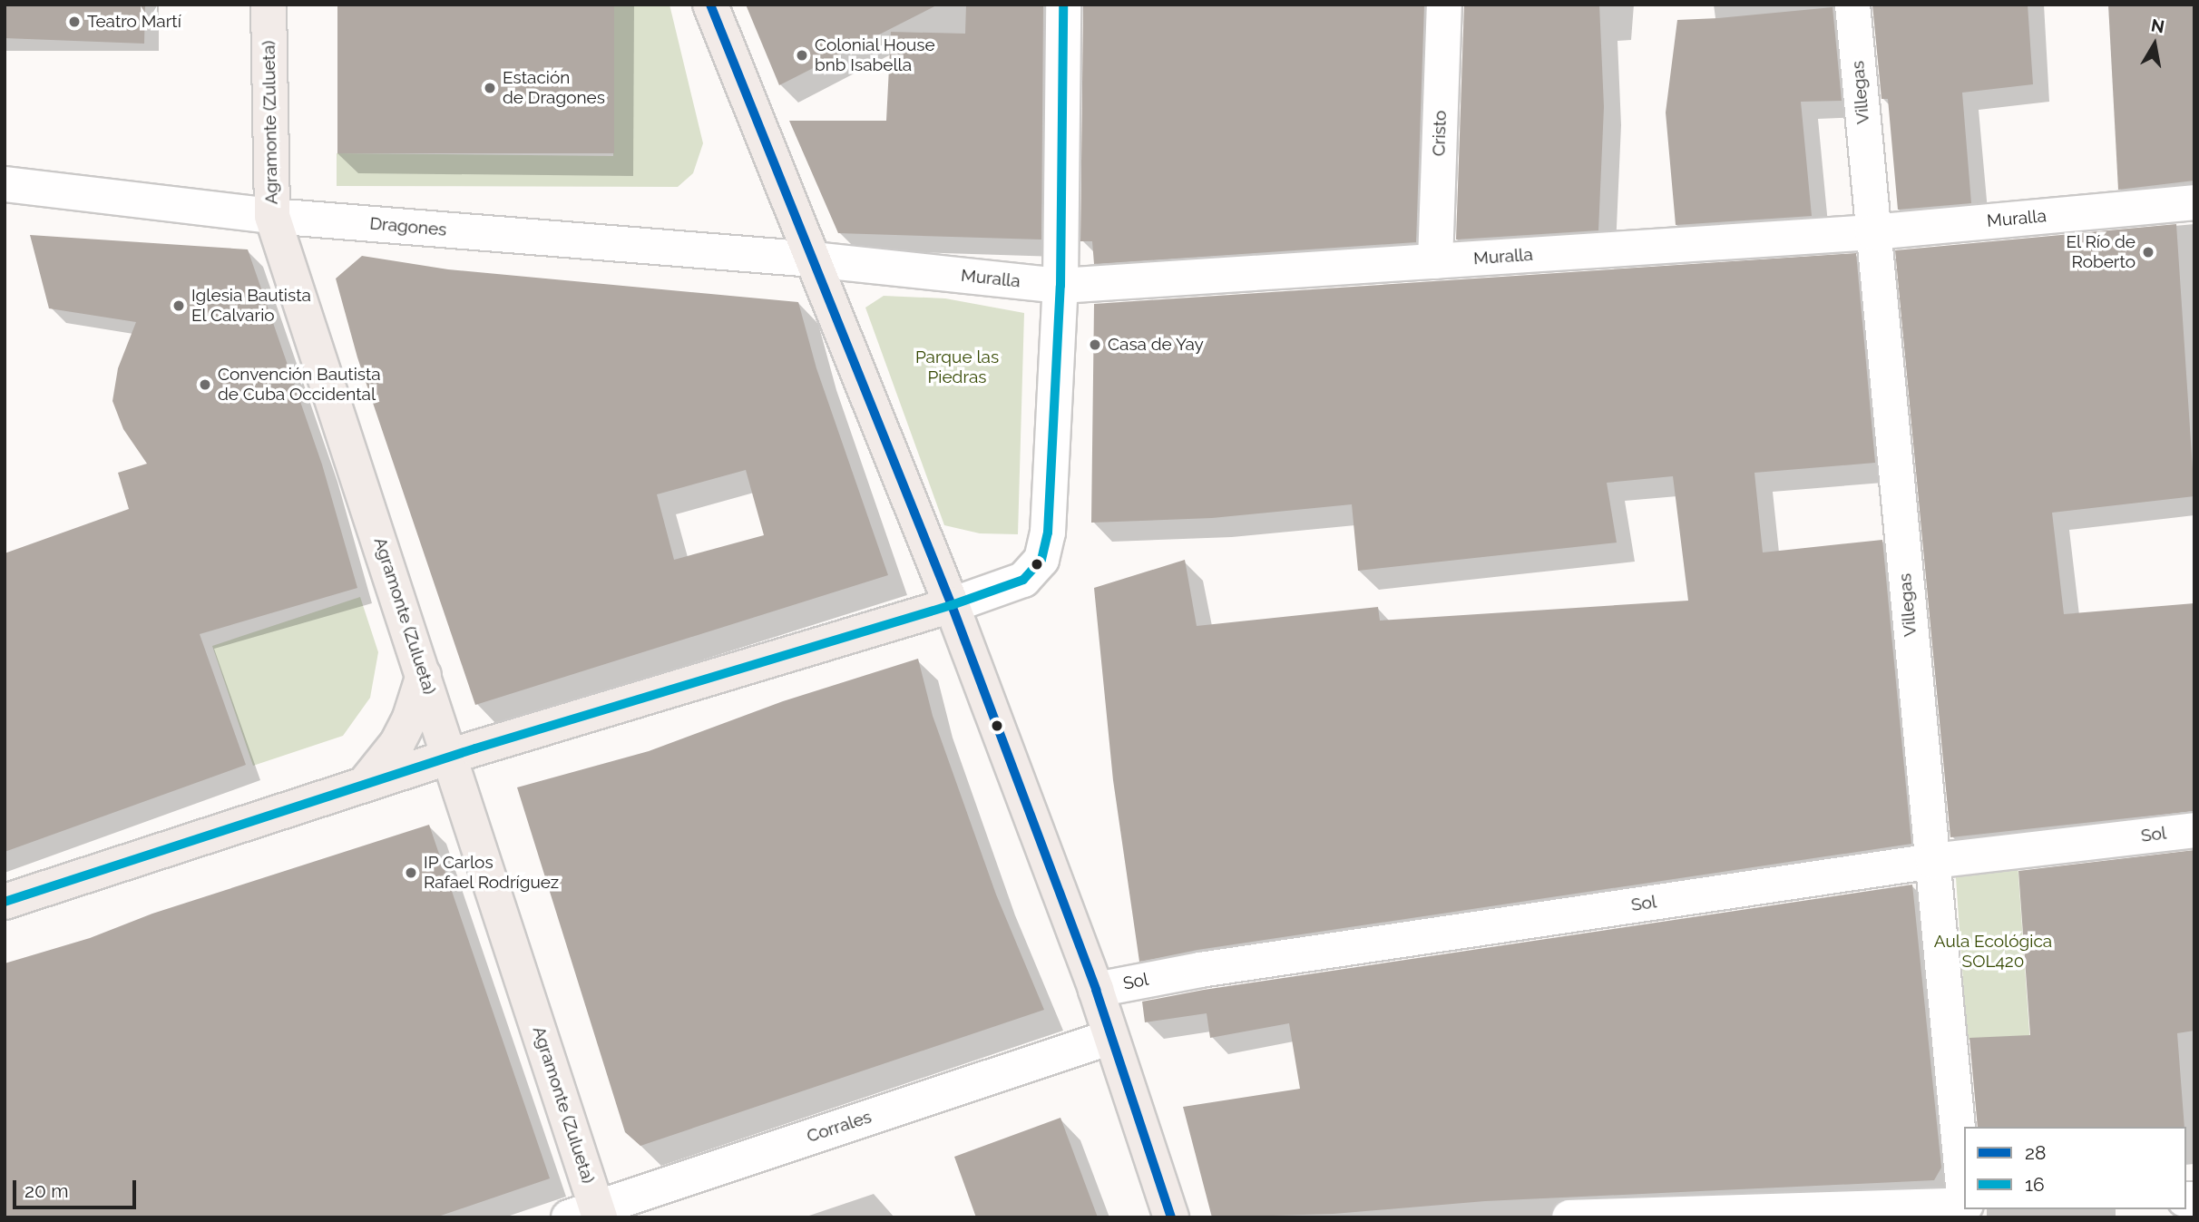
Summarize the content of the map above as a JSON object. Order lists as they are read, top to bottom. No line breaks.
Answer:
{"streets":{"main road":["Agramonte (Zulueta)"],"street":["Villegas","Cristo","Muralla","Dragones","Sol","Corrales"]},"crossings":[["Villegas","Muralla"],["Villegas","Sol"],["Agramonte (Zulueta)","Dragones"],["Agramonte (Zulueta)","Corrales"],["Cristo","Muralla"],["Muralla","Dragones"]],"parks":["Parque las Piedras","Aula Ecológica SOL420"],"places":["Teatro Martí","Colonial House bnb Isabella","Estación de Dragones","El Río de Roberto","Iglesia Bautista El Calvario","Casa de Yay","Convención Bautista de Cuba Occidental","IP Carlos Rafael Rodríguez"],"lines":["transit line 28","transit line 16"],"legend":["28","16"],"scale_bar":"20 m","north":"top"}
